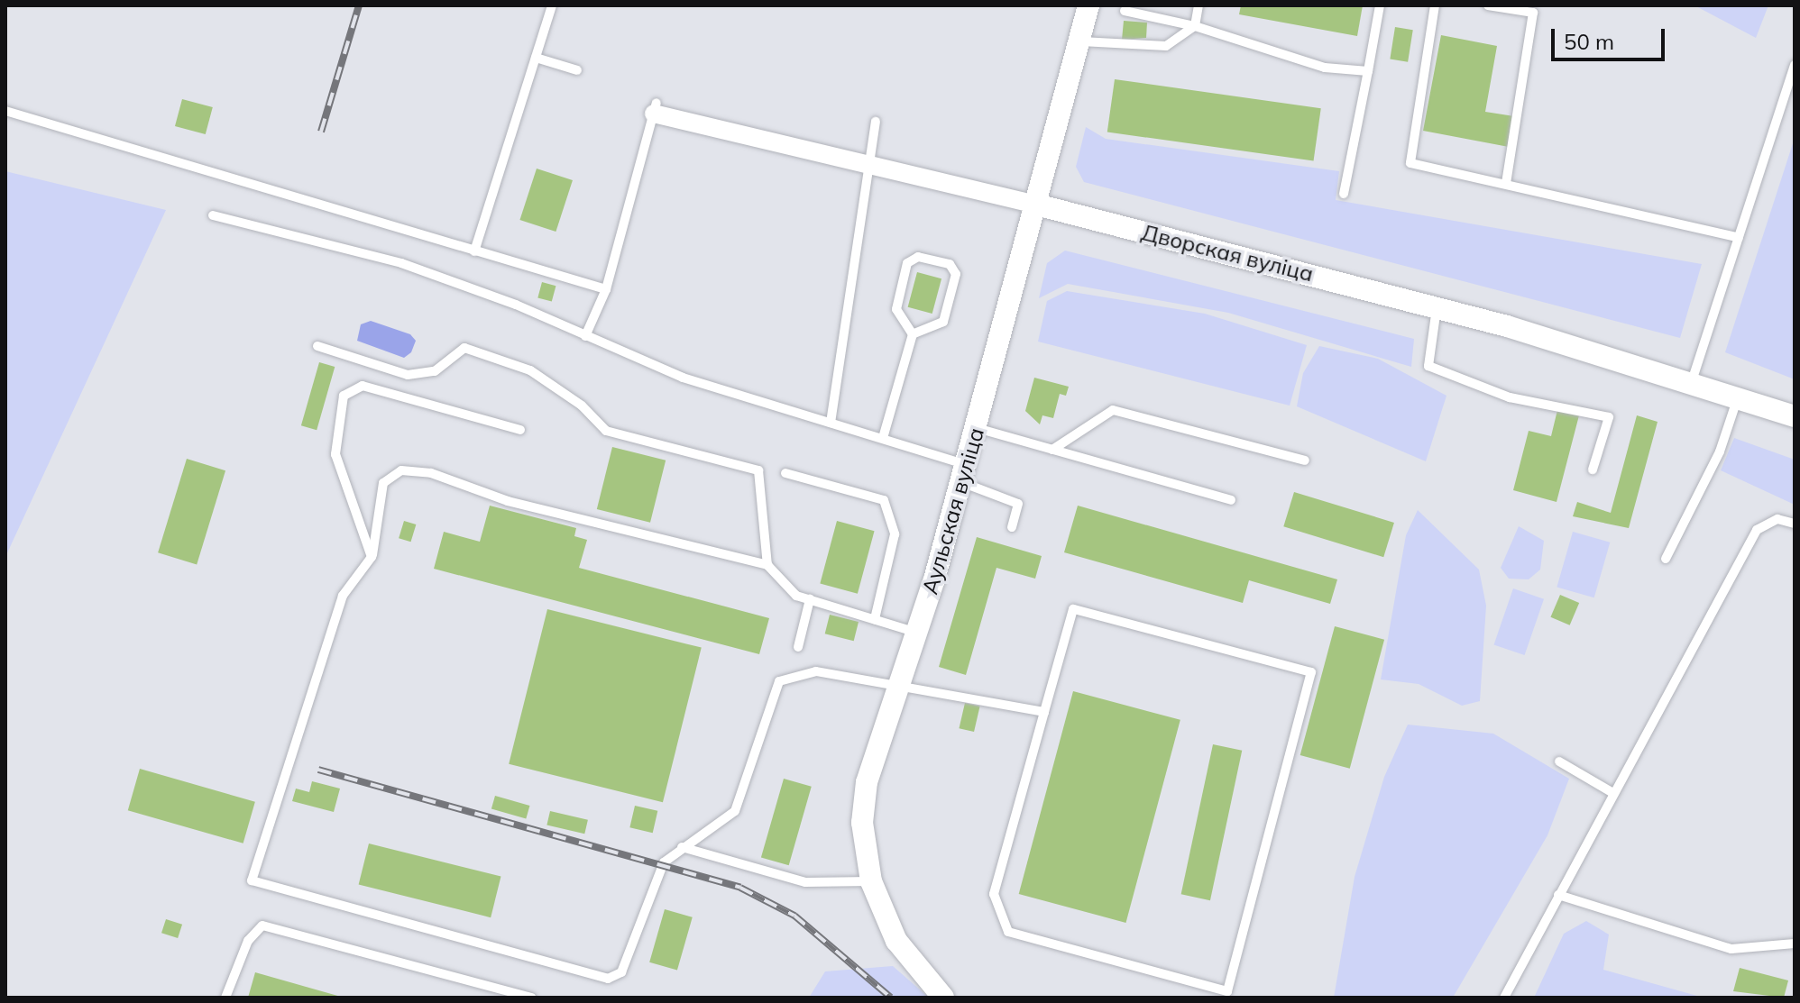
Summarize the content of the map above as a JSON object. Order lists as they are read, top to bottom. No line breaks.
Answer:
{"streets":{"street":["Дворская вуліца","Аульская вуліца"]},"crossings":[["Дворская вуліца","Аульская вуліца"]],"scale_bar":"50 m"}
